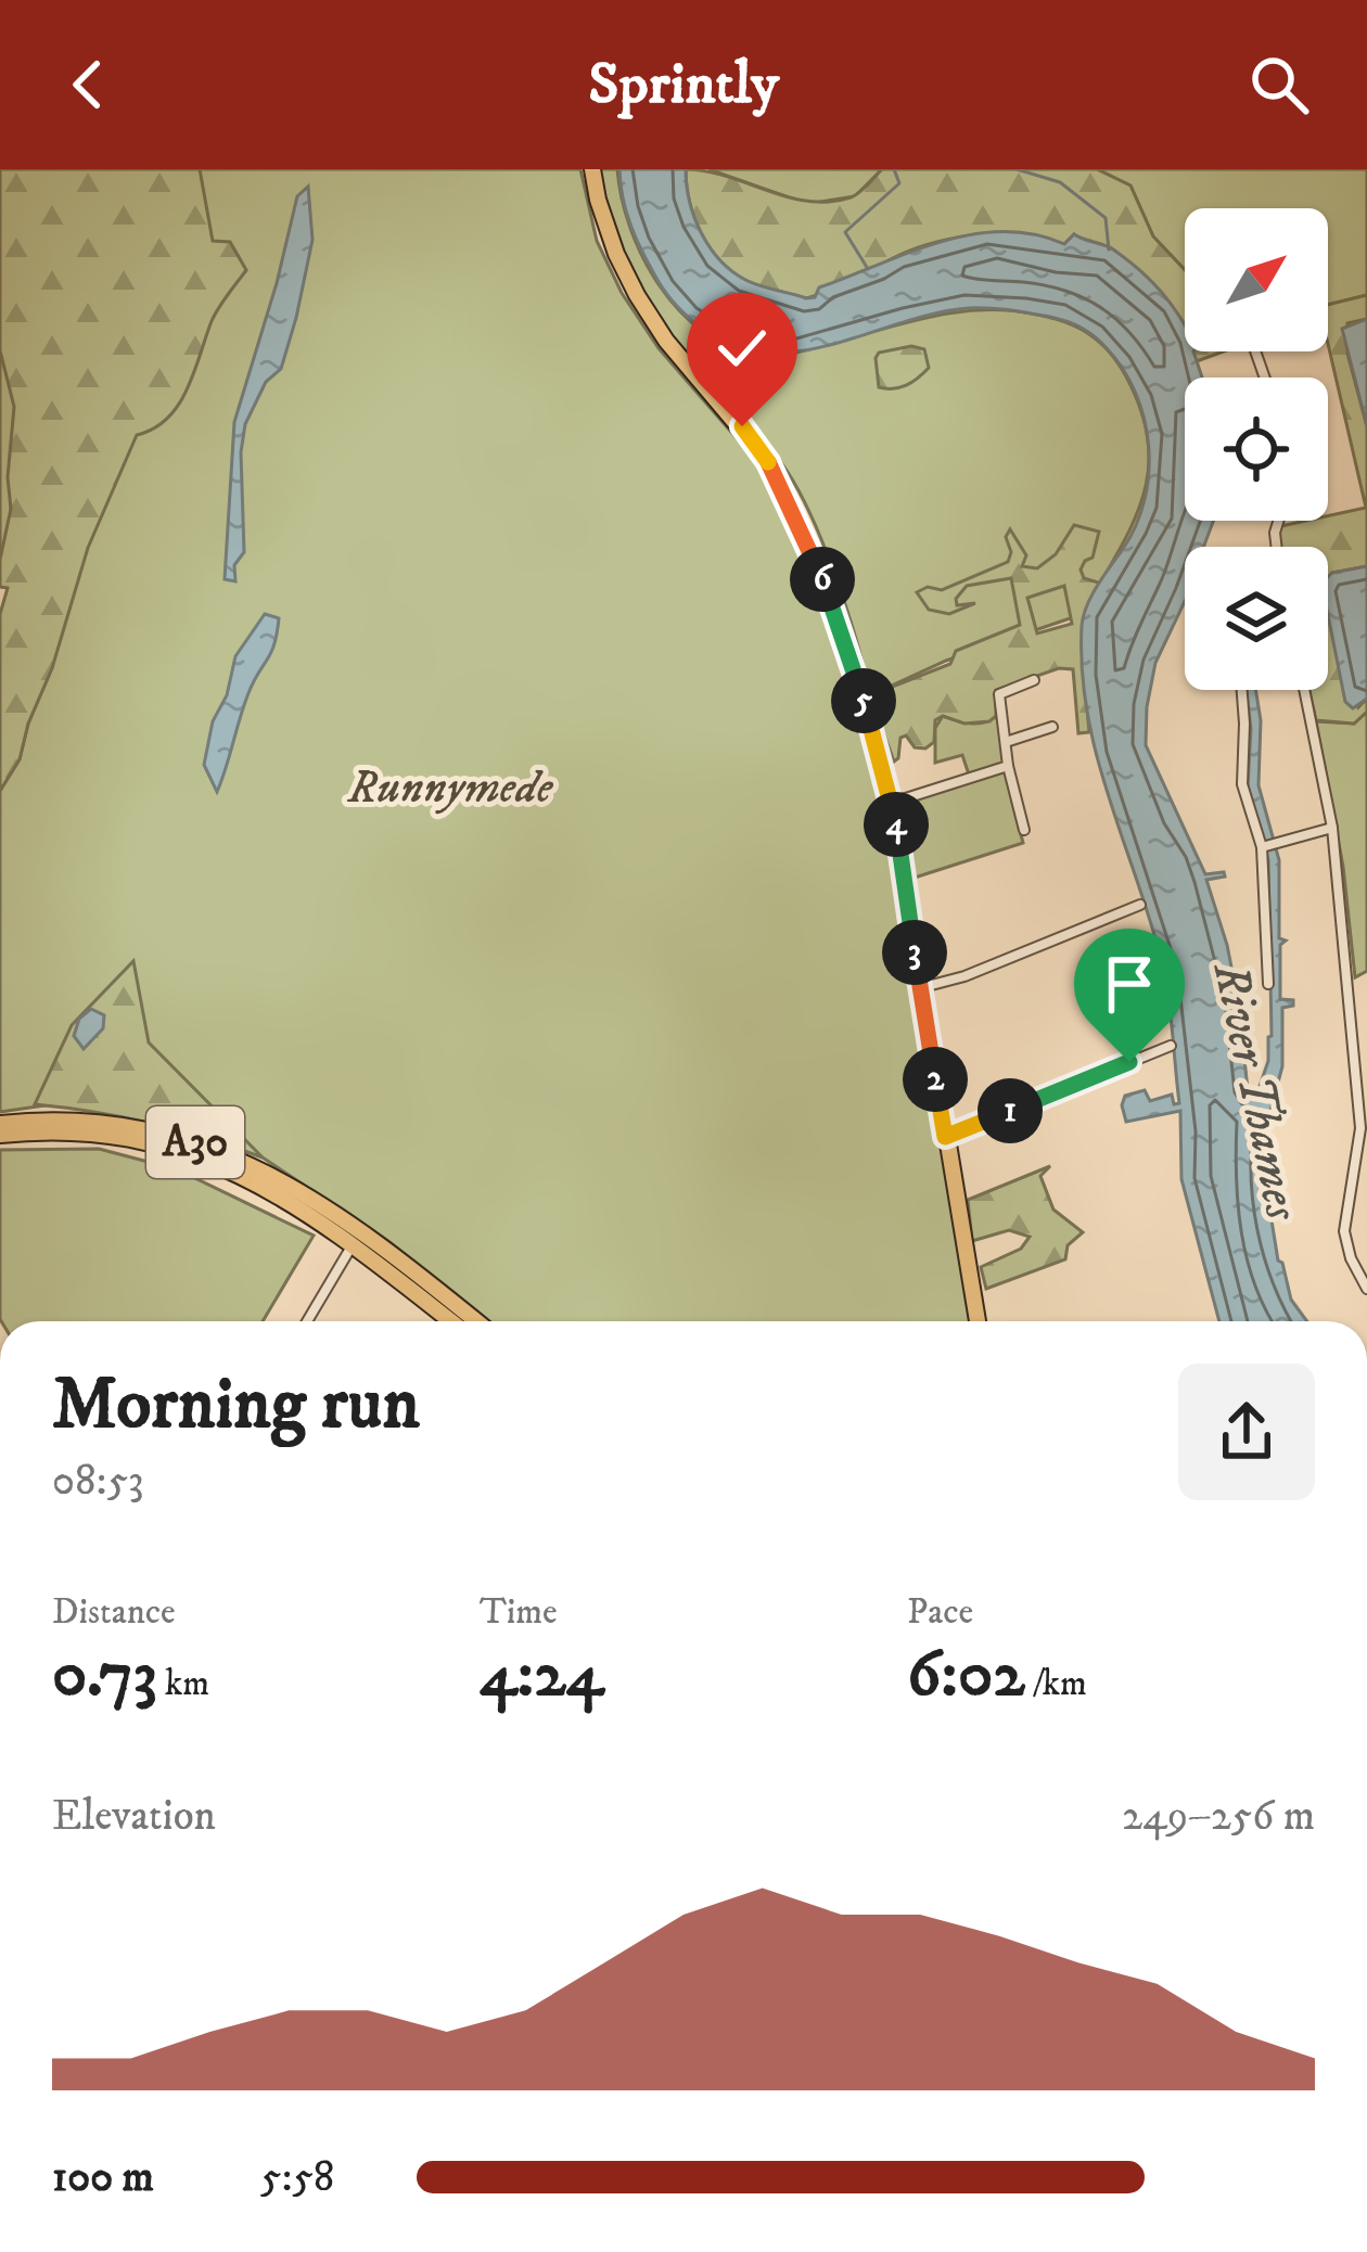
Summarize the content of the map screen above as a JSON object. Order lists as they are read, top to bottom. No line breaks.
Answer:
{"streets":{"main road":["A30"]},"water":["River Thames"],"parks":["Runnymede"],"north":"top right","page":{"header":"Sprintly","pins":["6","5","4","3","2","1"],"heading":["Morning run","08:53"],"stats":[["Distance","0.73 km"],["Time","4:24"],["Pace","6:02 /km"]],"chart":["Elevation","249–256 m"],"list":[{"name":"100 m","note":"5:58"}]}}
